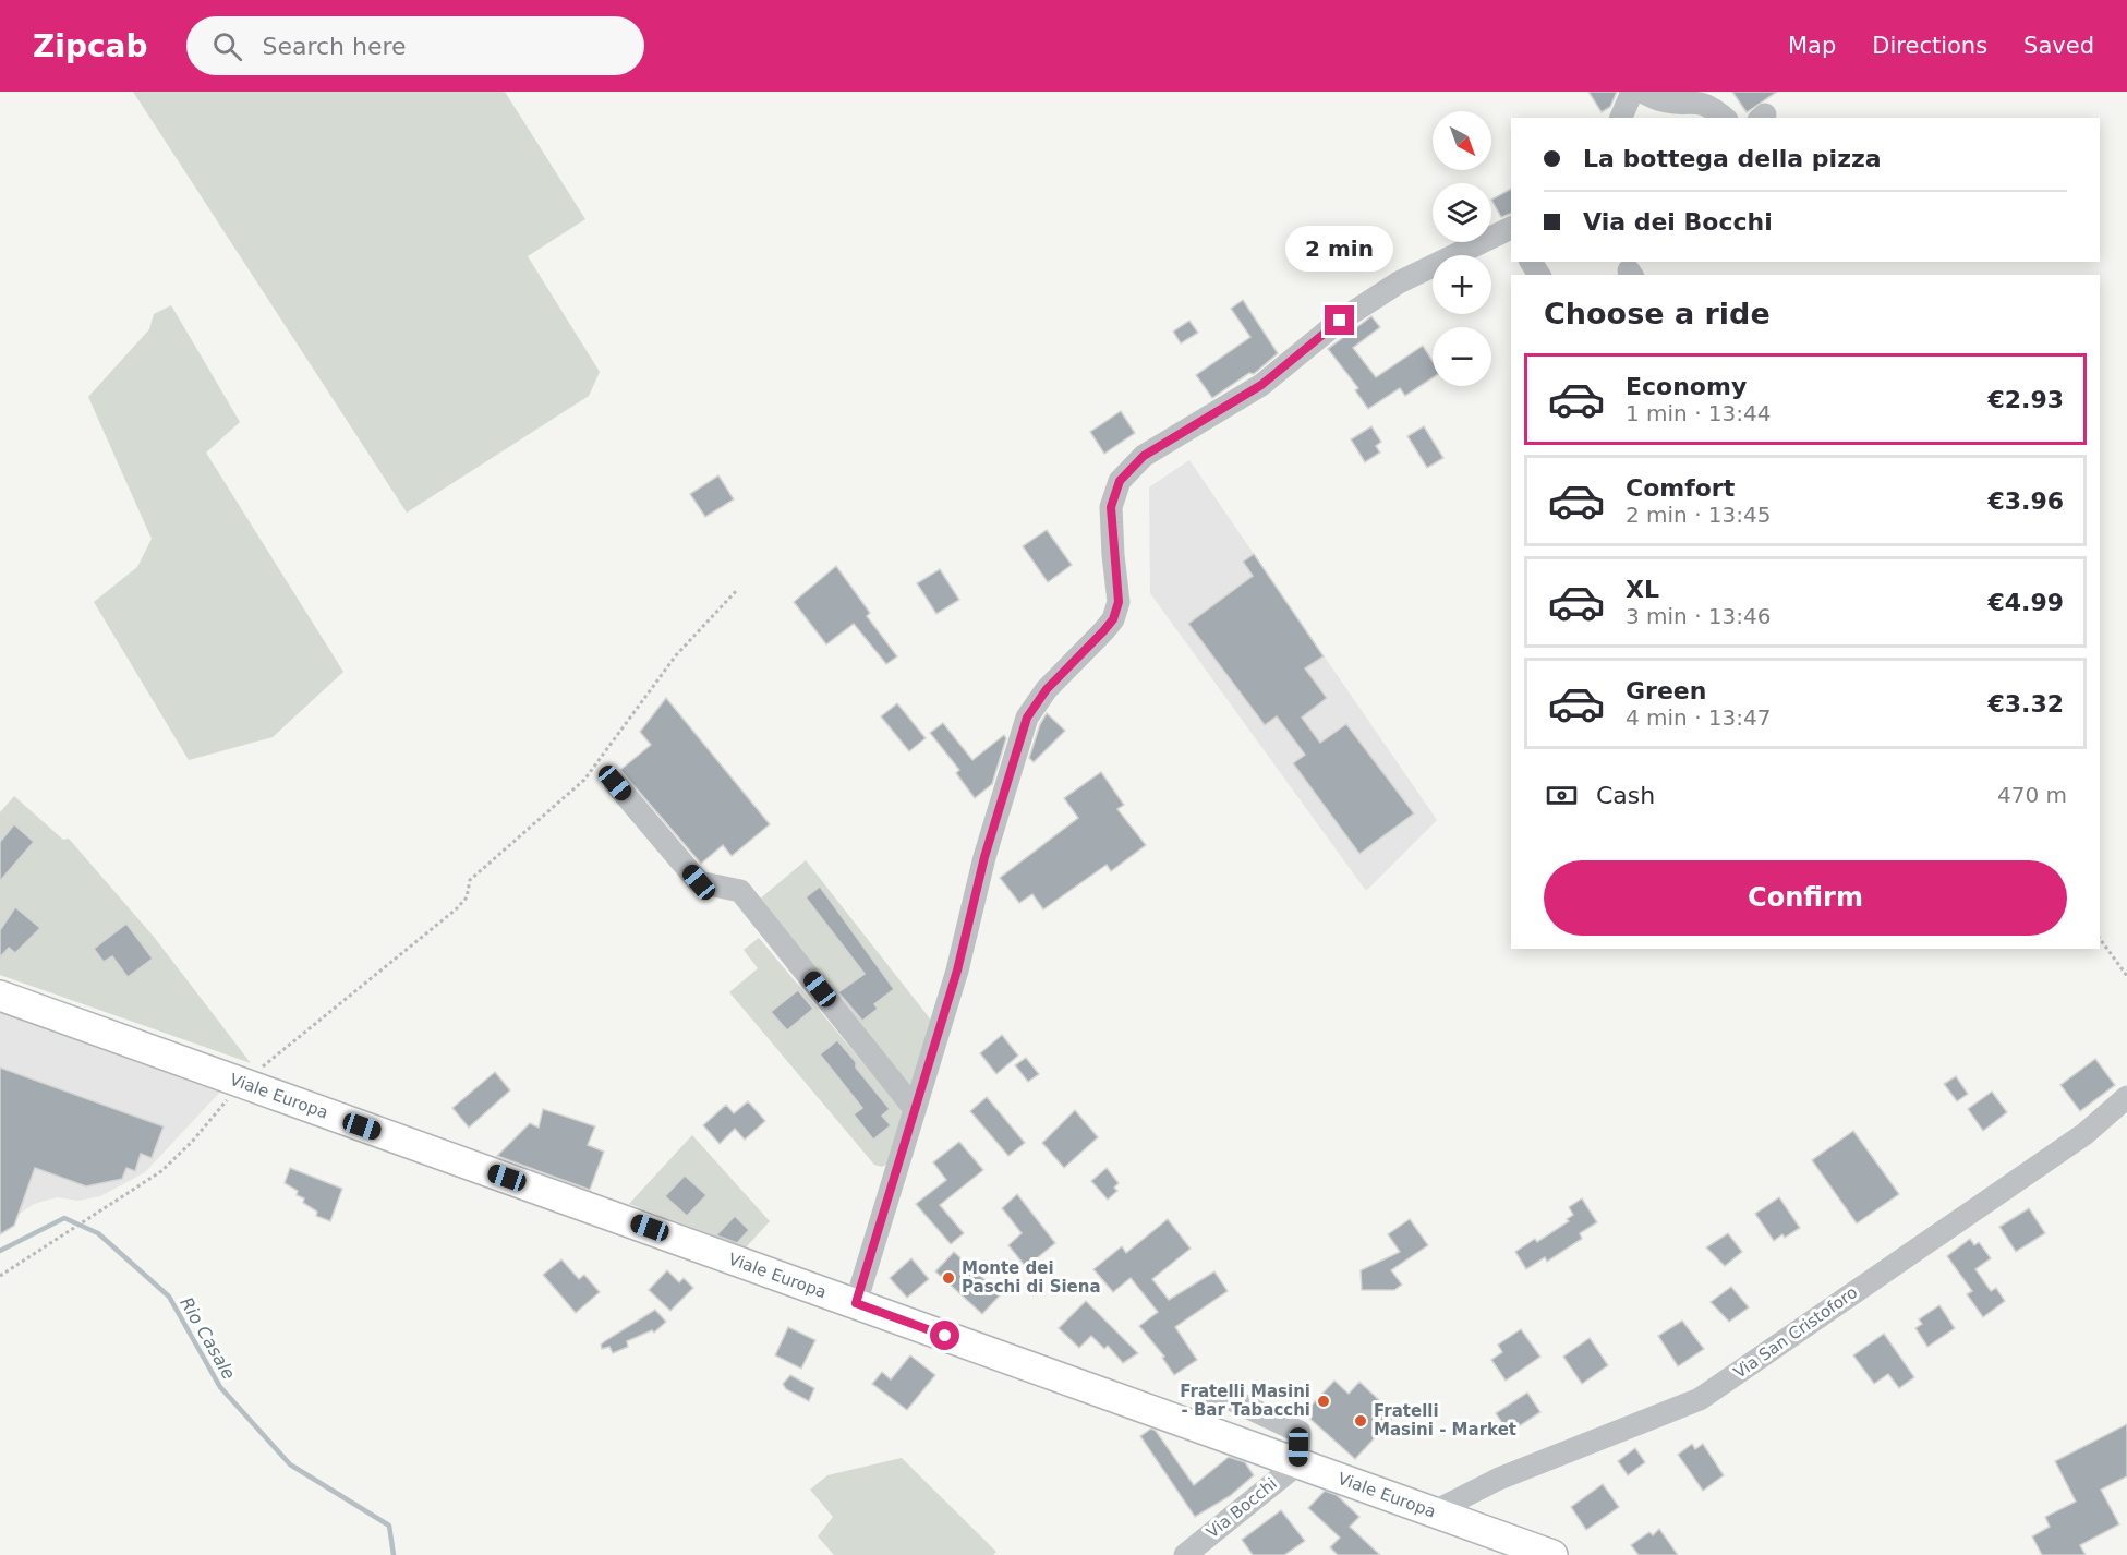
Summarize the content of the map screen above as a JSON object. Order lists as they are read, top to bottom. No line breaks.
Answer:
{"streets":{"main road":["Viale Europa"],"street":["Via San Cristoforo","Via Bocchi"]},"crossings":[["Viale Europa","Via San Cristoforo"],["Viale Europa","Via Bocchi"]],"water":["Rio Casale"],"places":["Monte dei Paschi di Siena","Fratelli Masini - Bar Tabacchi","Fratelli Masini - Market"],"north":"bottom right","page":{"header":"Zipcab","search":"Search here","nav":["Map","Directions","Saved"],"map_buttons":["+","−"],"banner":["La bottega della pizza","Via dei Bocchi"],"bubble":"2 min","heading":"Choose a ride","list":[{"name":"Economy","note":"1 min · 13:44","value":"€2.93"},{"name":"Comfort","note":"2 min · 13:45","value":"€3.96"},{"name":"XL","note":"3 min · 13:46","value":"€4.99"},{"name":"Green","note":"4 min · 13:47","value":"€3.32"}],"pay":["Cash","470 m"],"buttons":"Confirm"}}
